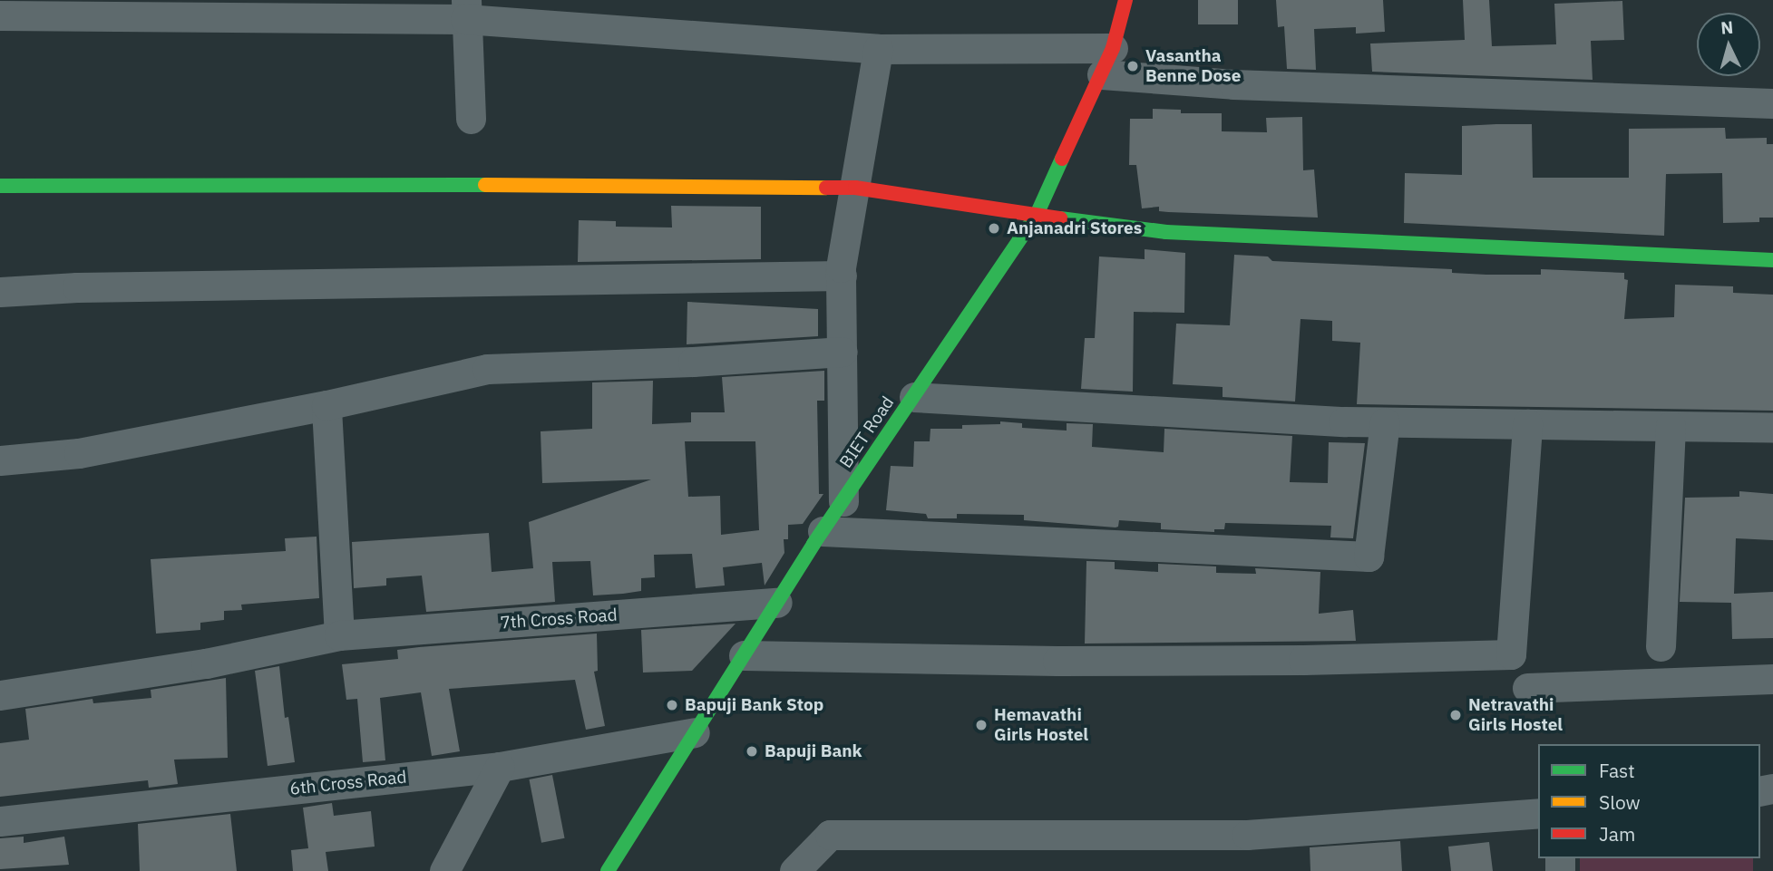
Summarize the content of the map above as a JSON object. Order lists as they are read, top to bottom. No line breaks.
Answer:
{"streets":{"street":["BIET Road","7th Cross Road","6th Cross Road"]},"crossings":[["BIET Road","7th Cross Road"],["BIET Road","6th Cross Road"]],"places":["Vasantha Benne Dose","Anjanadri Stores","Bapuji Bank Stop","Netravathi Girls Hostel","Hemavathi Girls Hostel","Bapuji Bank"],"legend":["Fast","Slow","Jam"],"north":"top"}
